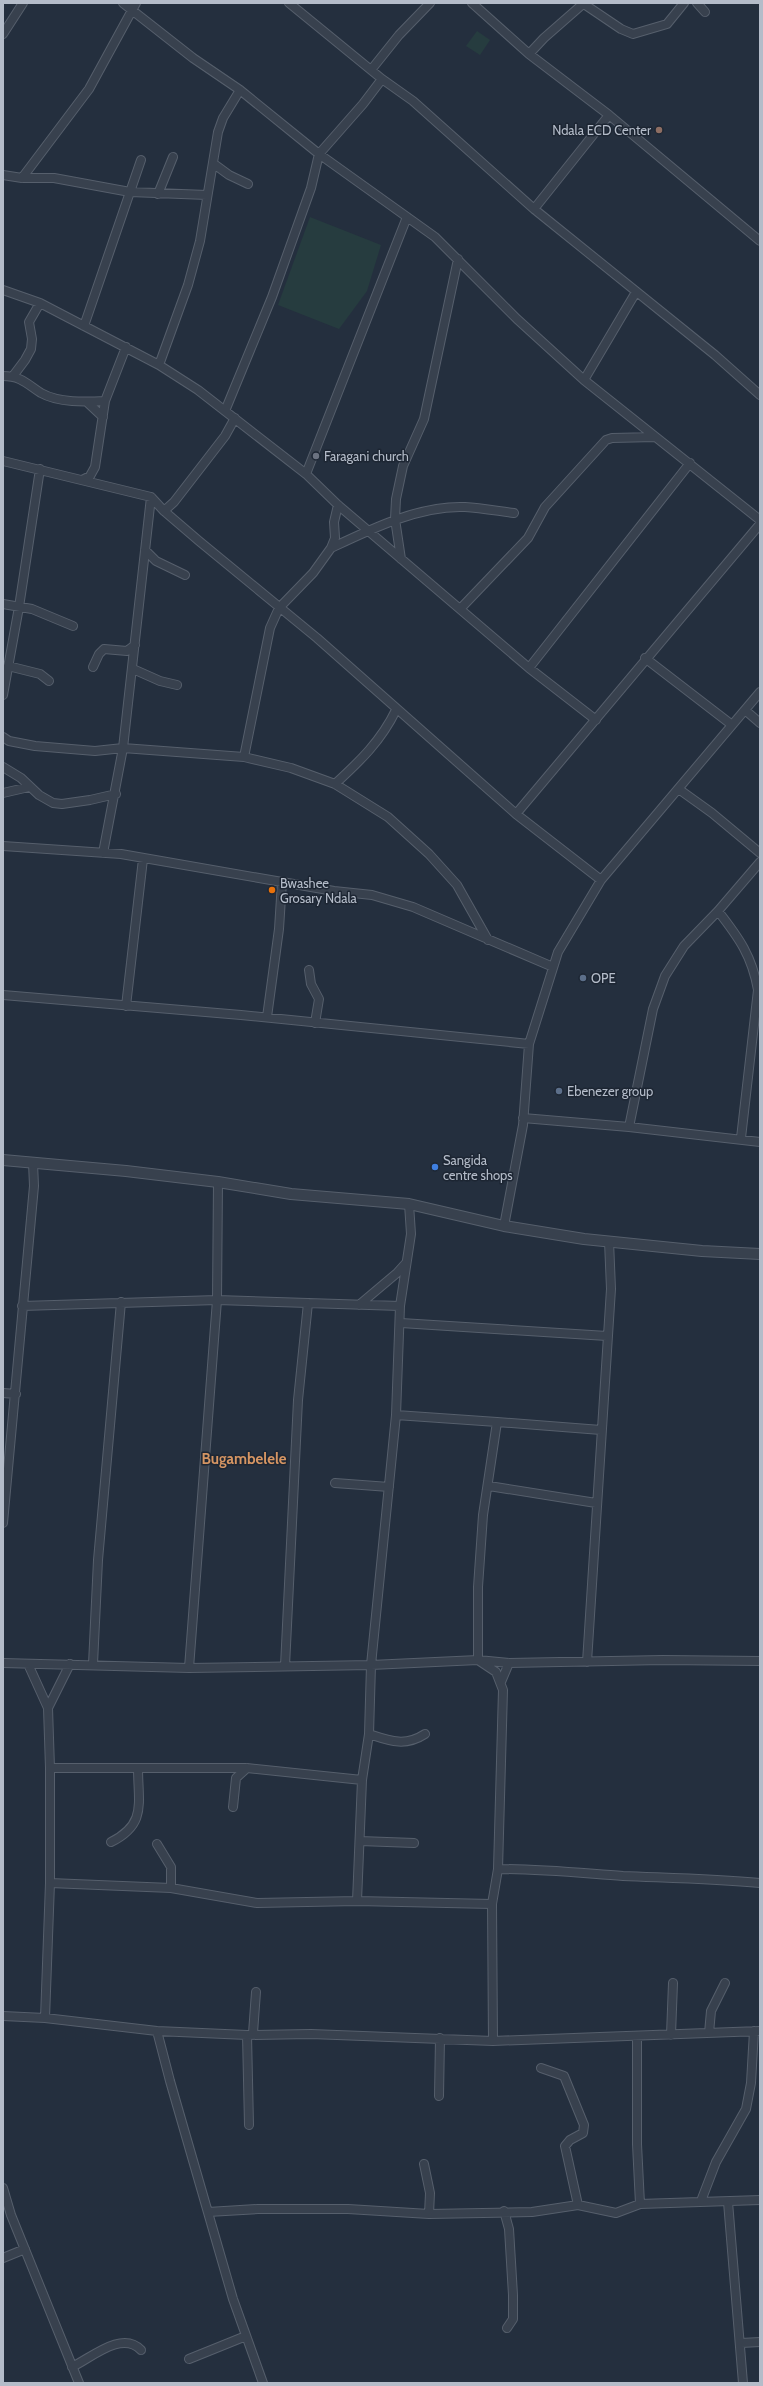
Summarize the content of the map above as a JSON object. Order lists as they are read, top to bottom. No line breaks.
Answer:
{"districts":["Bugambelele"],"places":["Ndala ECD Center","Faragani church","Bwashee Grosary Ndala","OPE","Ebenezer group","Sangida centre shops"]}
